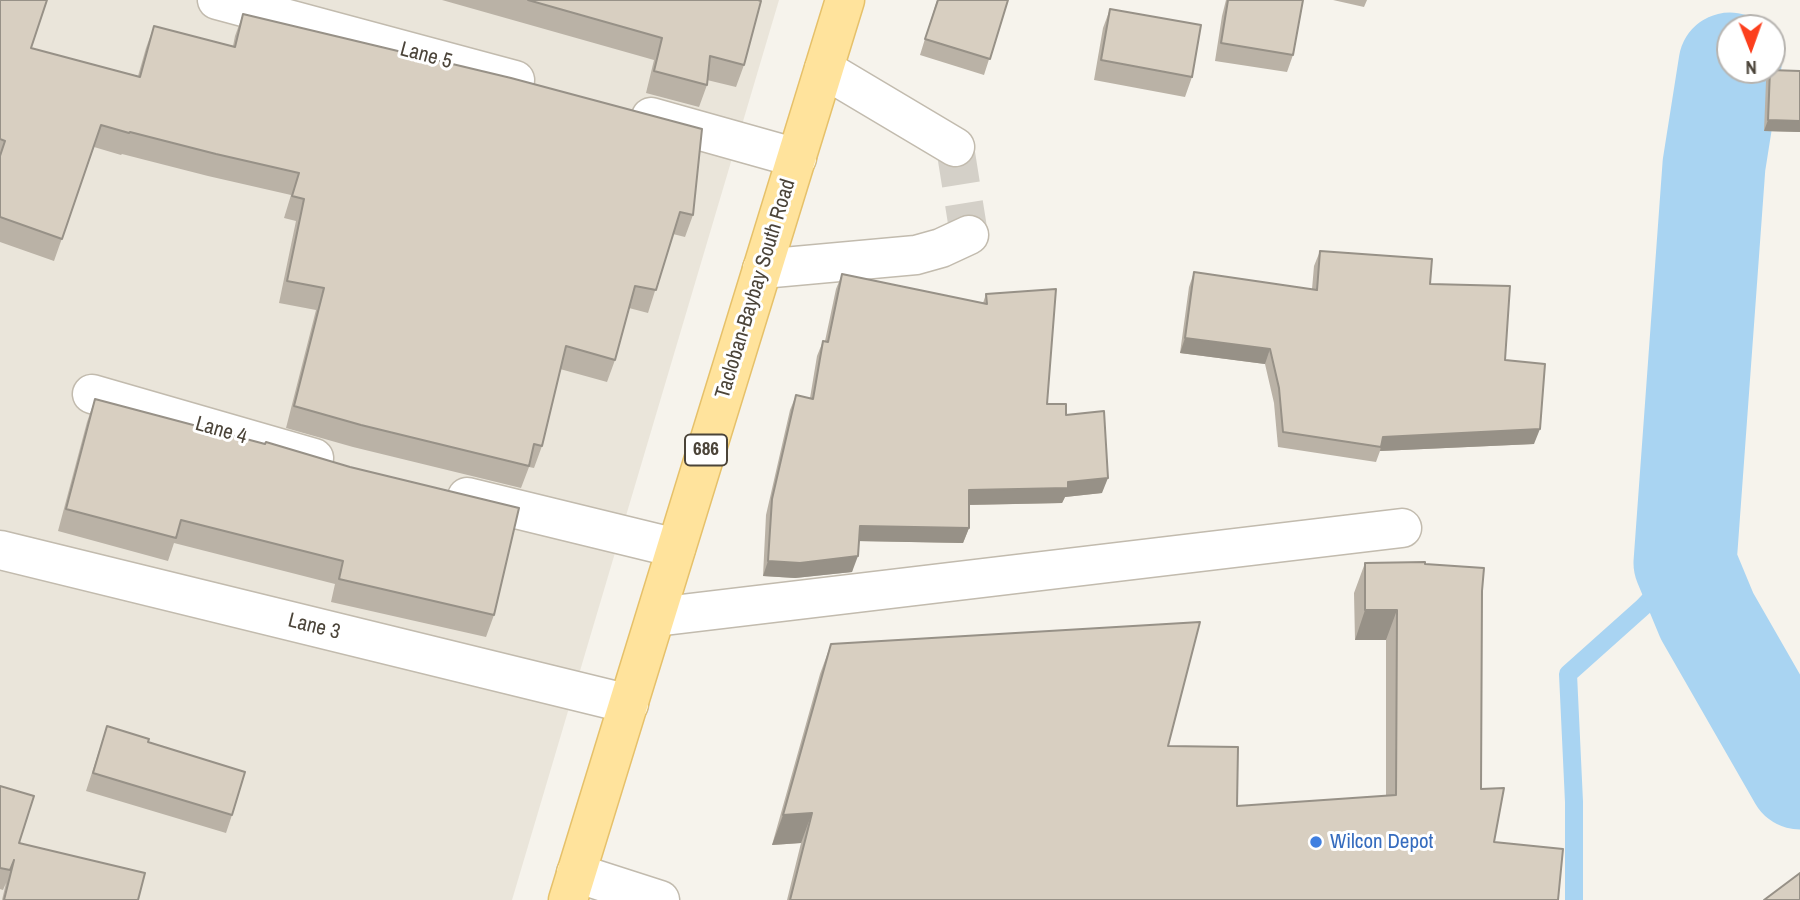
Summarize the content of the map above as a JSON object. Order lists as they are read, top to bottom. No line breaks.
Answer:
{"streets":{"main road":["Tacloban-Baybay South Road","686"],"street":["Lane 5","Lane 4","Lane 3"]},"crossings":[["Tacloban-Baybay South Road","Lane 3"]],"places":["Wilcon Depot"],"north":"bottom"}
